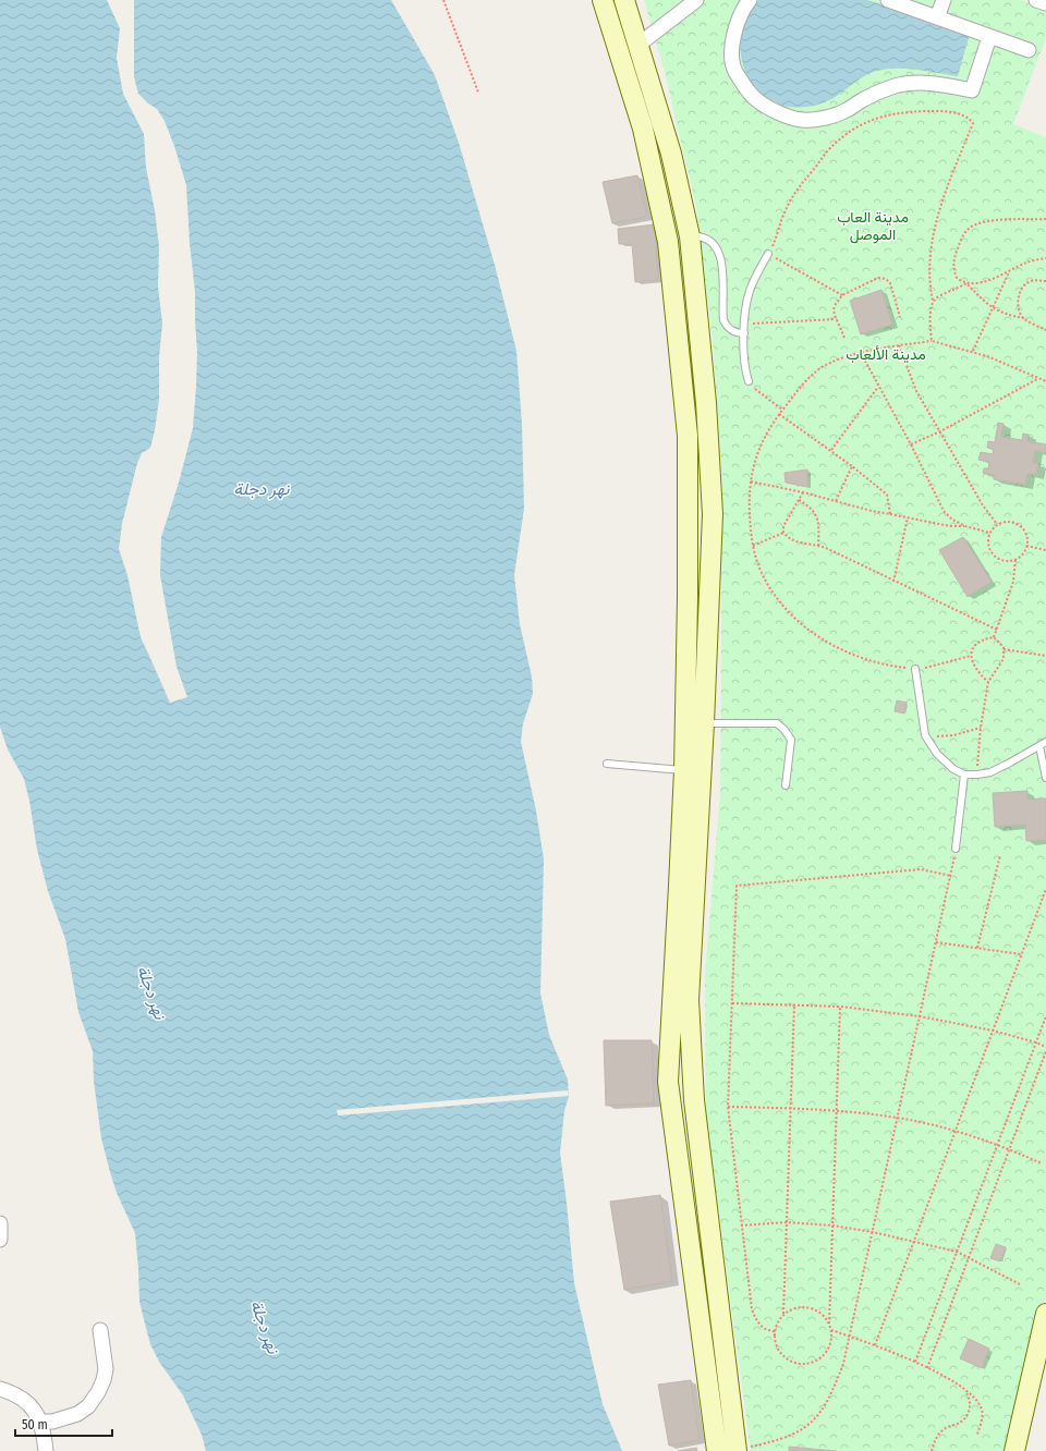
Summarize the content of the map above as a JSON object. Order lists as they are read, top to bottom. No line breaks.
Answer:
{"water":["نهر دجلة"],"parks":["مدينة العاب الموصل","مدينة الألعاب"],"scale_bar":"50 m"}
